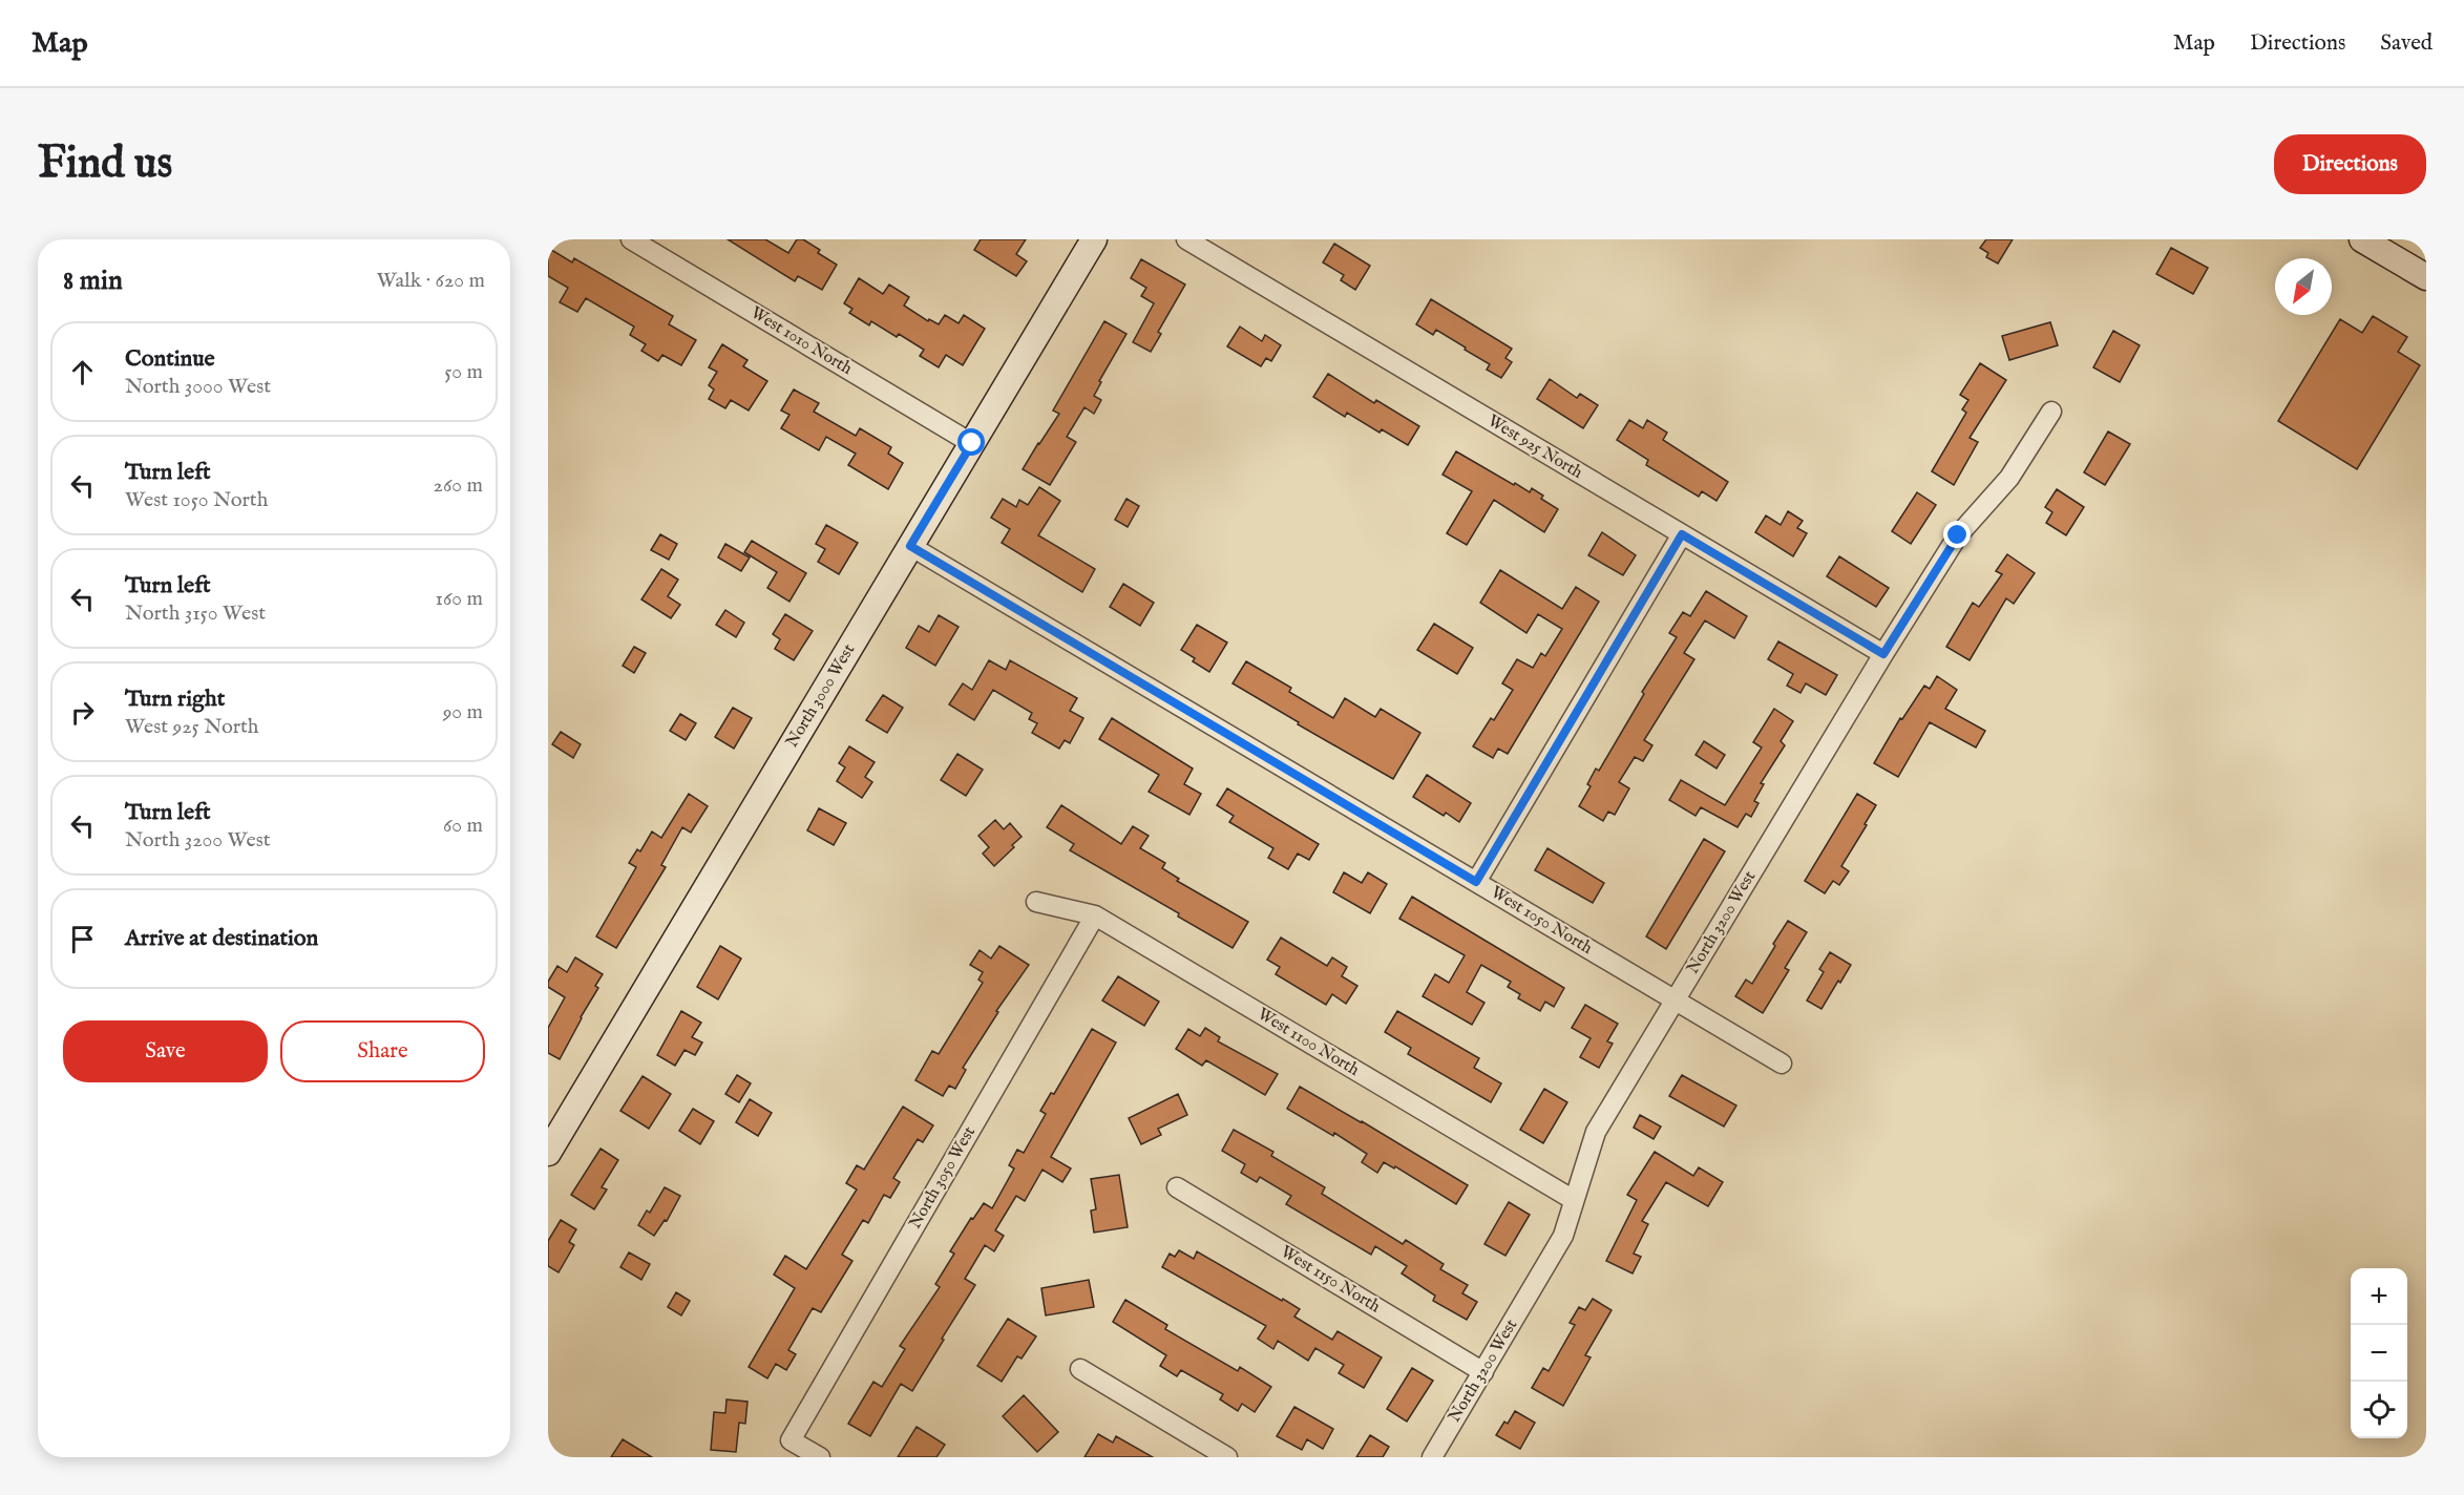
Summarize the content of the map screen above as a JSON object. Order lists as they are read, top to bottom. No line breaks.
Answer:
{"streets":{"main road":["North 3000 West"],"street":["West 1010 North","West 925 North","West 1050 North","North 3200 West","West 1100 North","North 3050 West","West 1150 North"]},"crossings":[["West 1010 North","North 3000 West"],["West 925 North","North 3200 West"],["North 3000 West","West 1050 North"],["West 1050 North","North 3200 West"],["North 3200 West","West 1100 North"],["North 3200 West","West 1150 North"],["West 1100 North","North 3050 West"]],"north":"bottom left","page":{"header":"Map","nav":["Map","Directions","Saved"],"buttons":["Directions",["Save","Share"]],"title":"Find us","heading":["8 min","Walk · 620 m"],"list":[["Continue","North 3000 West","50 m"],["Turn left","West 1050 North","260 m"],["Turn left","North 3150 West","160 m"],["Turn right","West 925 North","90 m"],["Turn left","North 3200 West","60 m"],"Arrive at destination"],"map_buttons":["+","−"]}}
